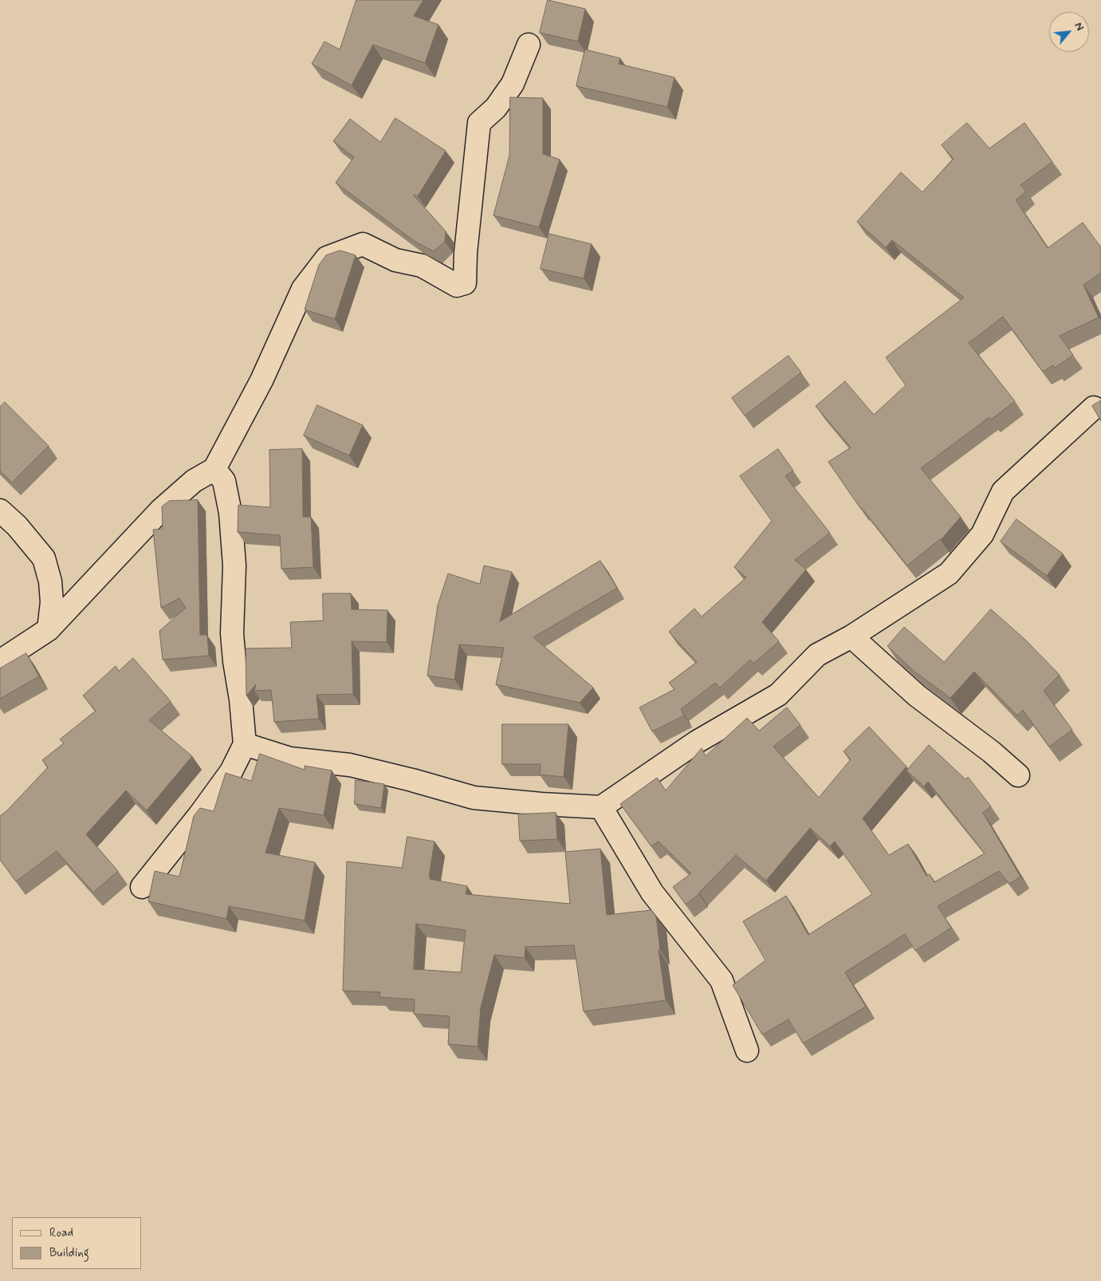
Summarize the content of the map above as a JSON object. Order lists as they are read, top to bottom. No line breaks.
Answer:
{"legend":["Road","Building"],"north":"top right"}
